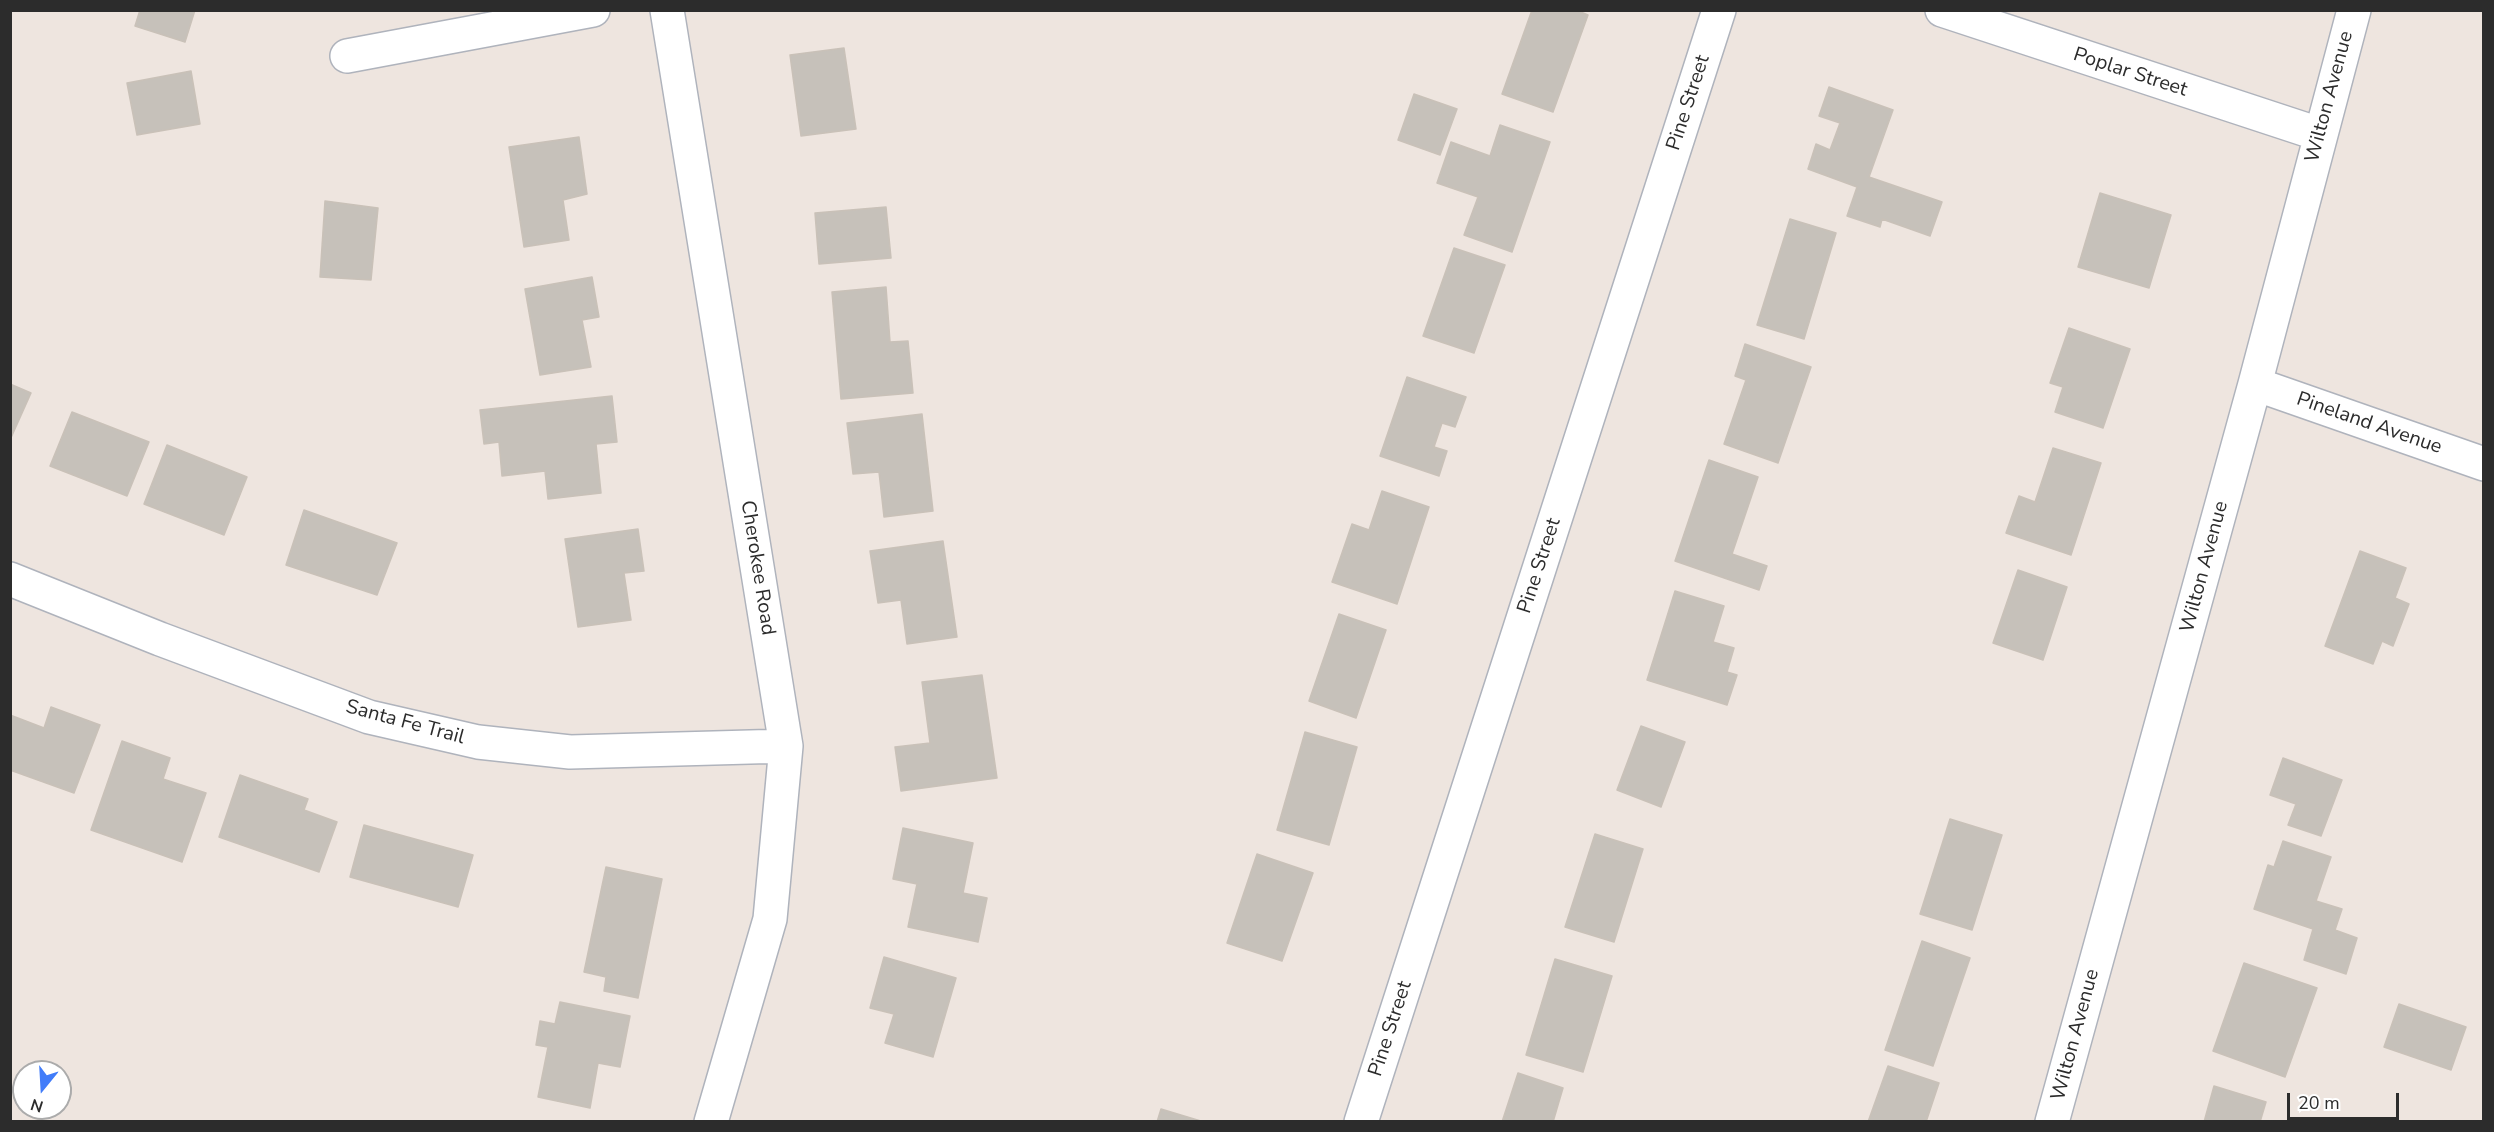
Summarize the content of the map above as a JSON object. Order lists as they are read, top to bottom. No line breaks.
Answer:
{"streets":{"street":["Poplar Street","Wilton Avenue","Pine Street","Pineland Avenue","Cherokee Road","Santa Fe Trail"]},"crossings":[["Poplar Street","Wilton Avenue"],["Wilton Avenue","Pineland Avenue"],["Cherokee Road","Santa Fe Trail"]],"scale_bar":"20 m","north":"bottom"}
